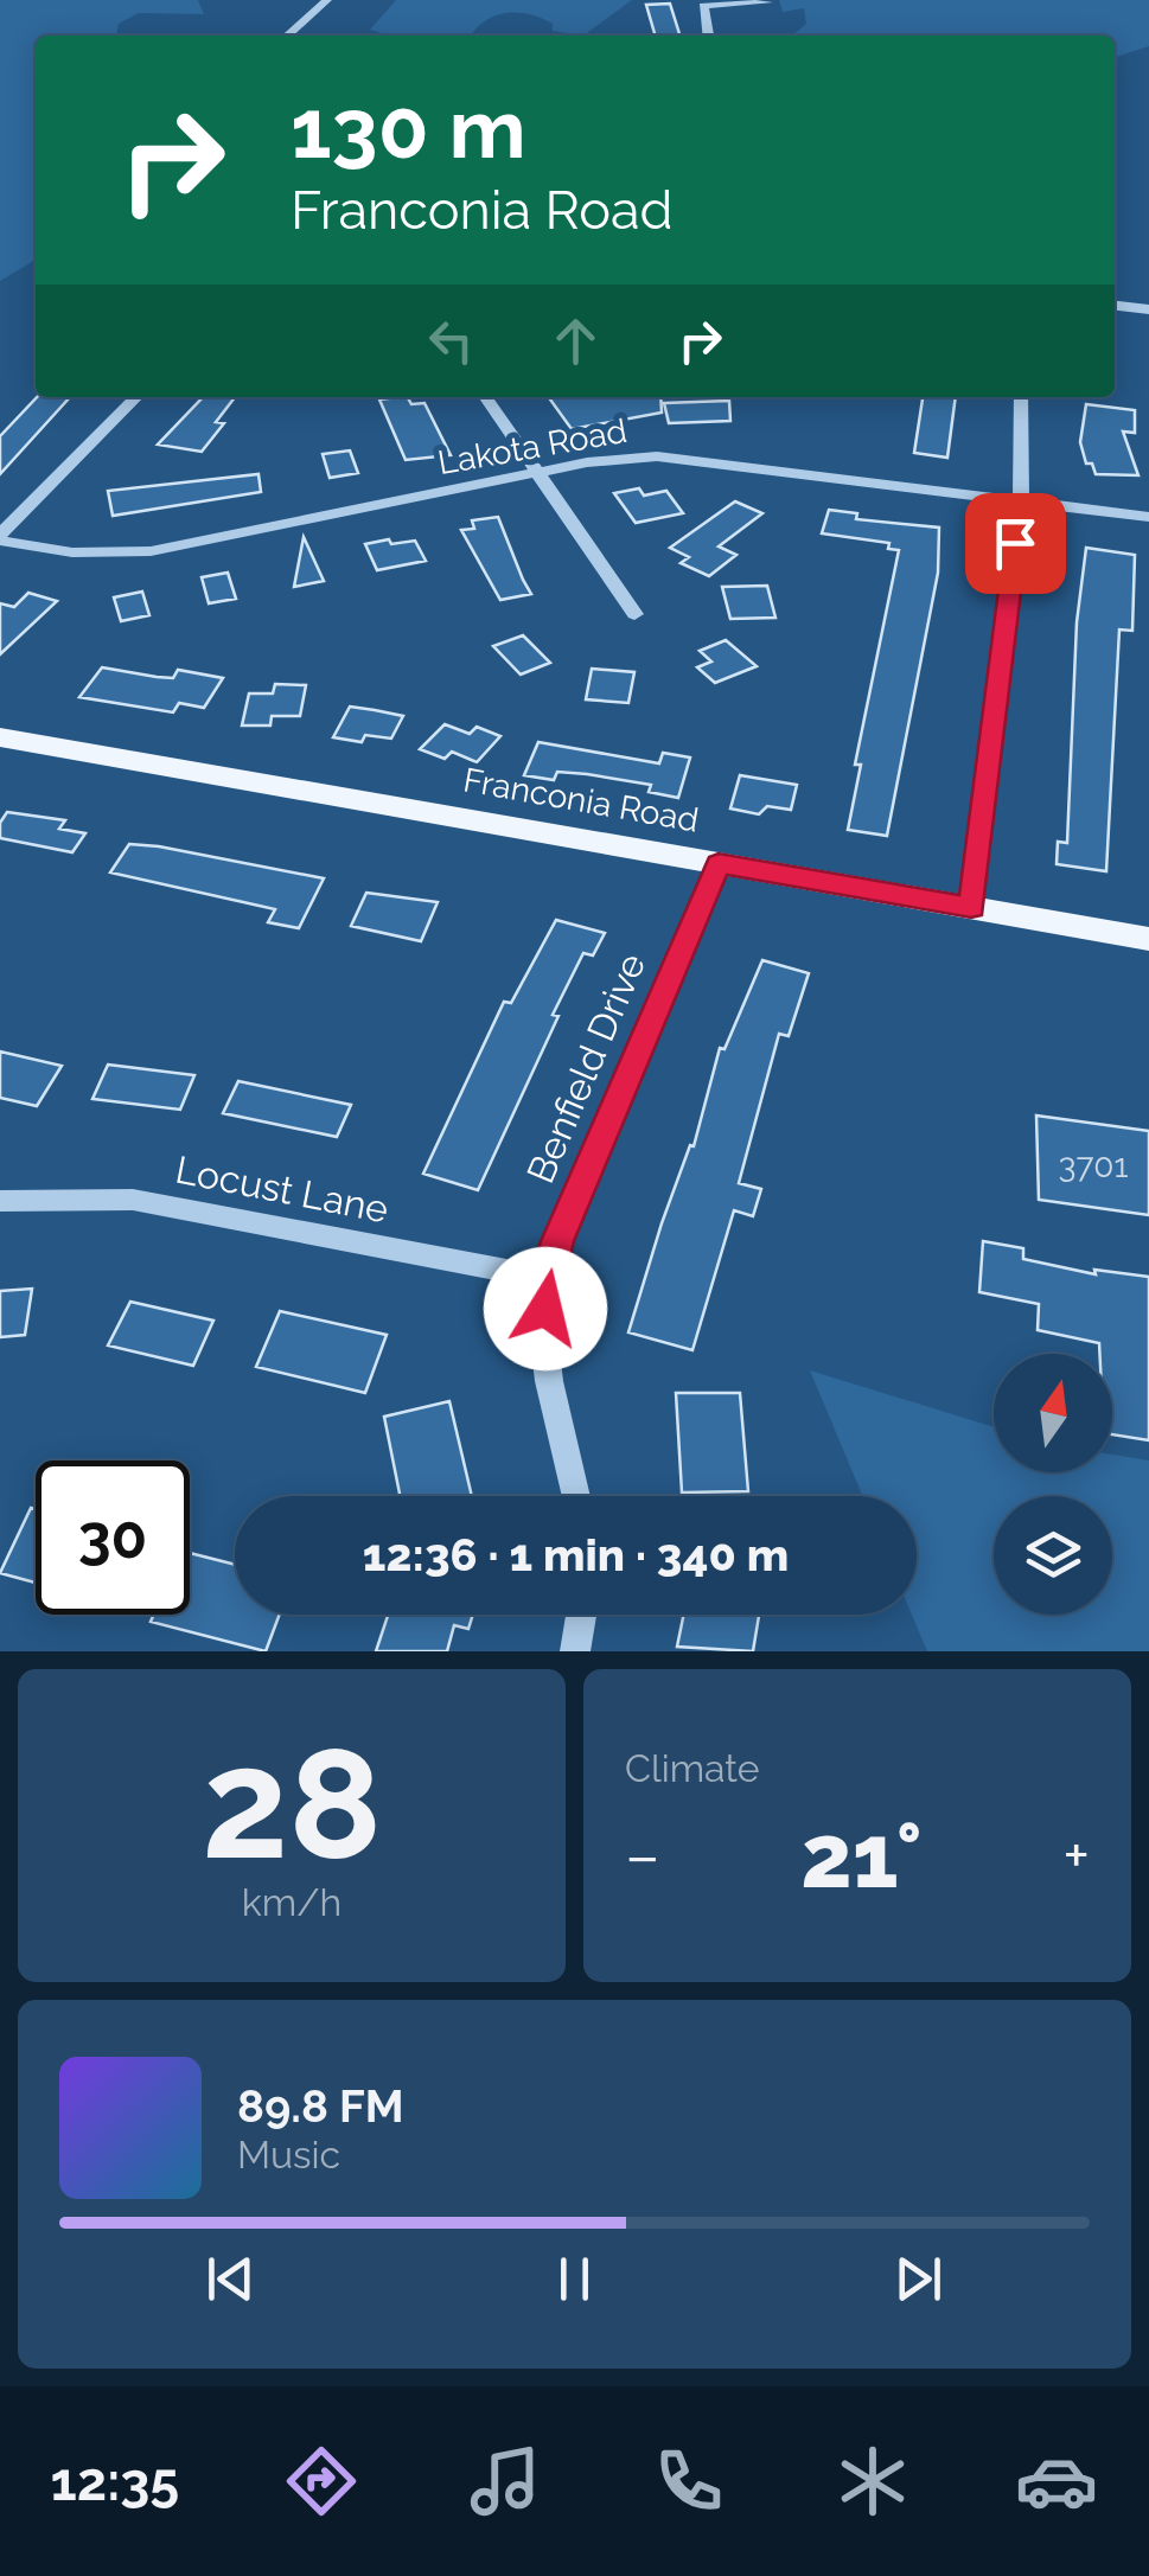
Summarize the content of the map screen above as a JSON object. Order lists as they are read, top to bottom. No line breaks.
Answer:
{"streets":{"main road":["Franconia Road"],"street":["Lakota Road","Benfield Drive","Locust Lane"]},"crossings":[["Franconia Road","Benfield Drive"],["Benfield Drive","Locust Lane"]],"house_numbers":["3701"],"north":"top","page":{"turn":["130 m","Franconia Road"],"limit":"30","trip":"12:36 · 1 min · 340 m","tile":[["28","km/h"],"Climate"],"heat":["−","21°","+"],"song":["89.8 FM","Music"],"tabs":"12:35"}}
